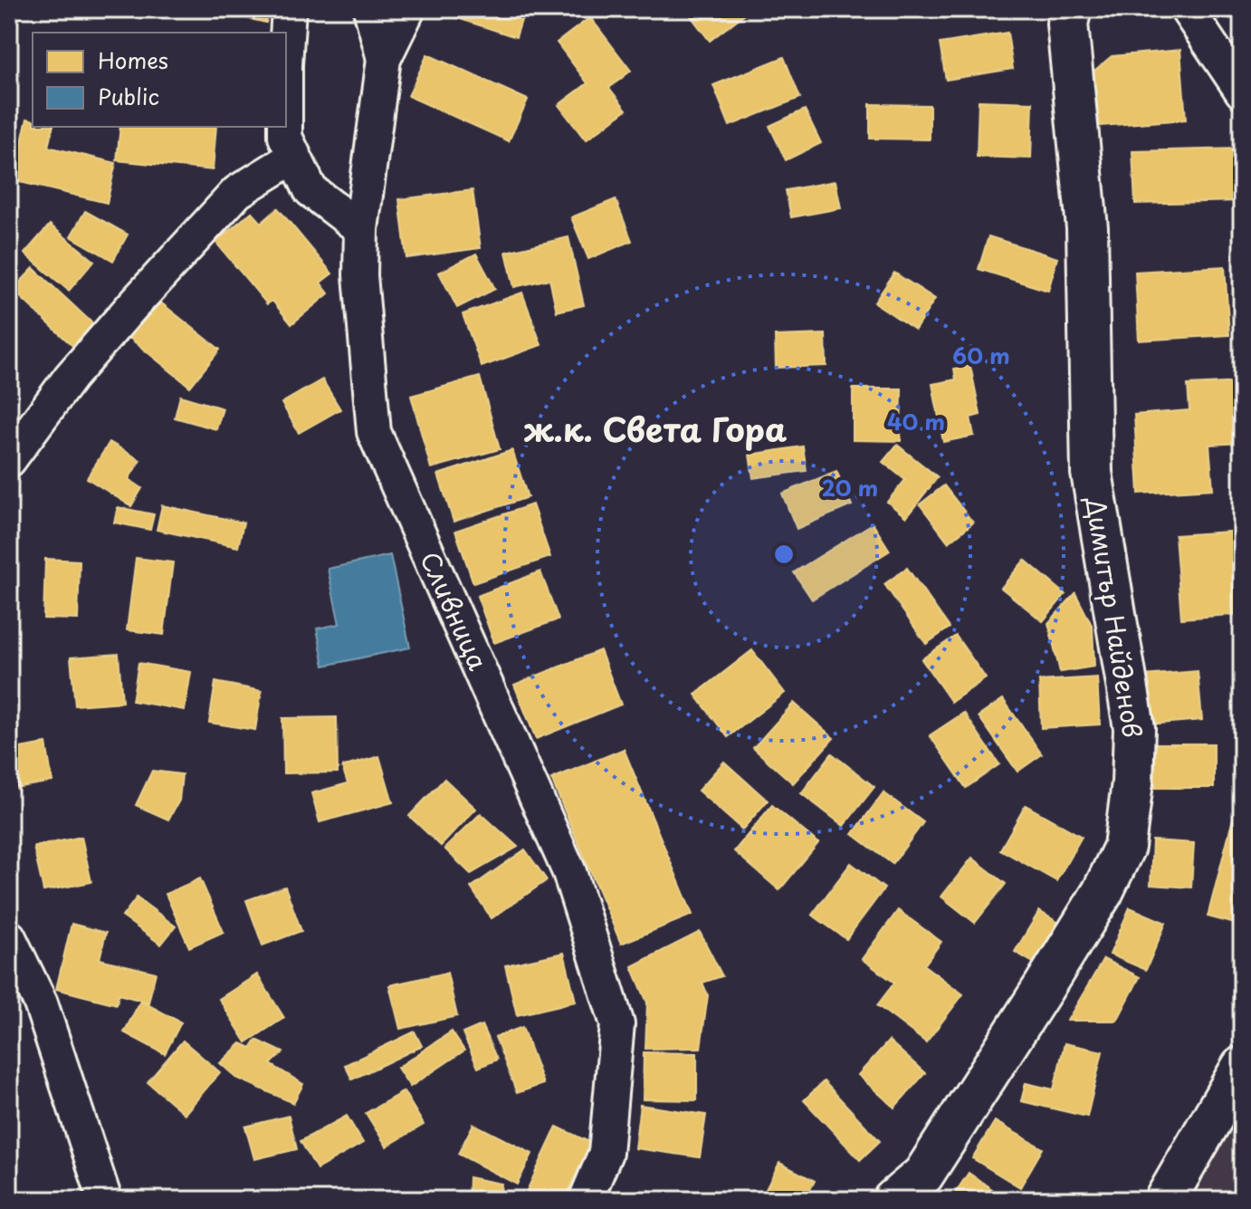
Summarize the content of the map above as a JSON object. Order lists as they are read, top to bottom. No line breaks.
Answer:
{"streets":{"street":["Сливница","Димитър Найденов"]},"districts":["ж.к. Света Гора"],"legend":["Homes","Public"],"rings":["60 m","40 m","20 m"]}
